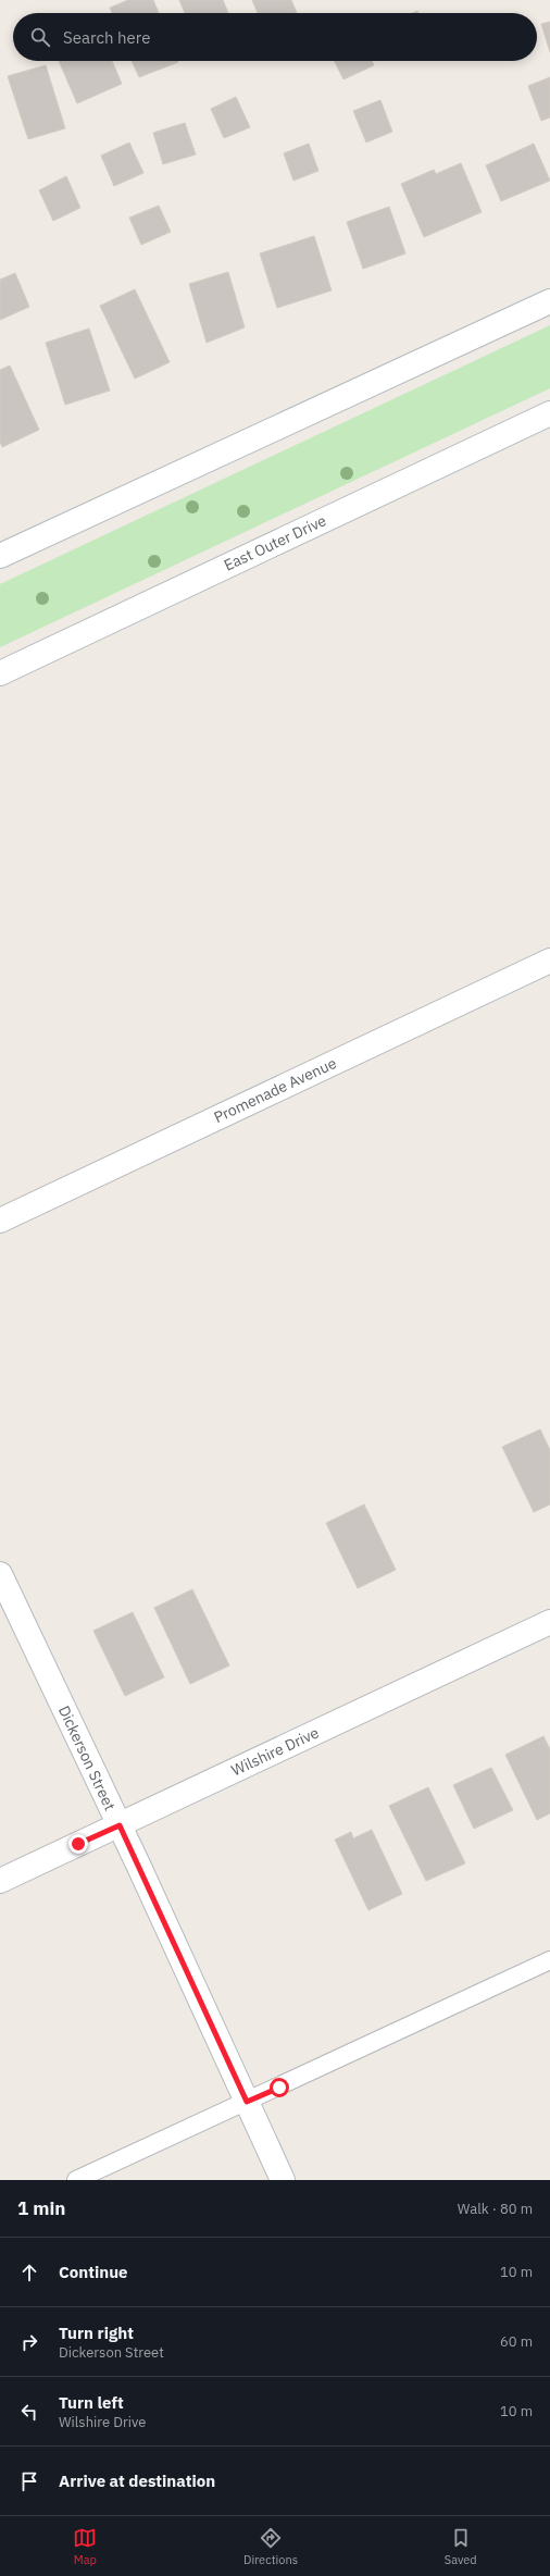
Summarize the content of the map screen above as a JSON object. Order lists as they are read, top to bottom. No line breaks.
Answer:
{"streets":{"street":["East Outer Drive","Promenade Avenue","Wilshire Drive","Dickerson Street"]},"crossings":[["Wilshire Drive","Dickerson Street"]],"page":{"search":"Search here","heading":["1 min","Walk · 80 m"],"list":[["Continue","10 m"],["Turn right","Dickerson Street","60 m"],["Turn left","Wilshire Drive","10 m"],"Arrive at destination"],"nav":["Map","Directions","Saved"]}}
